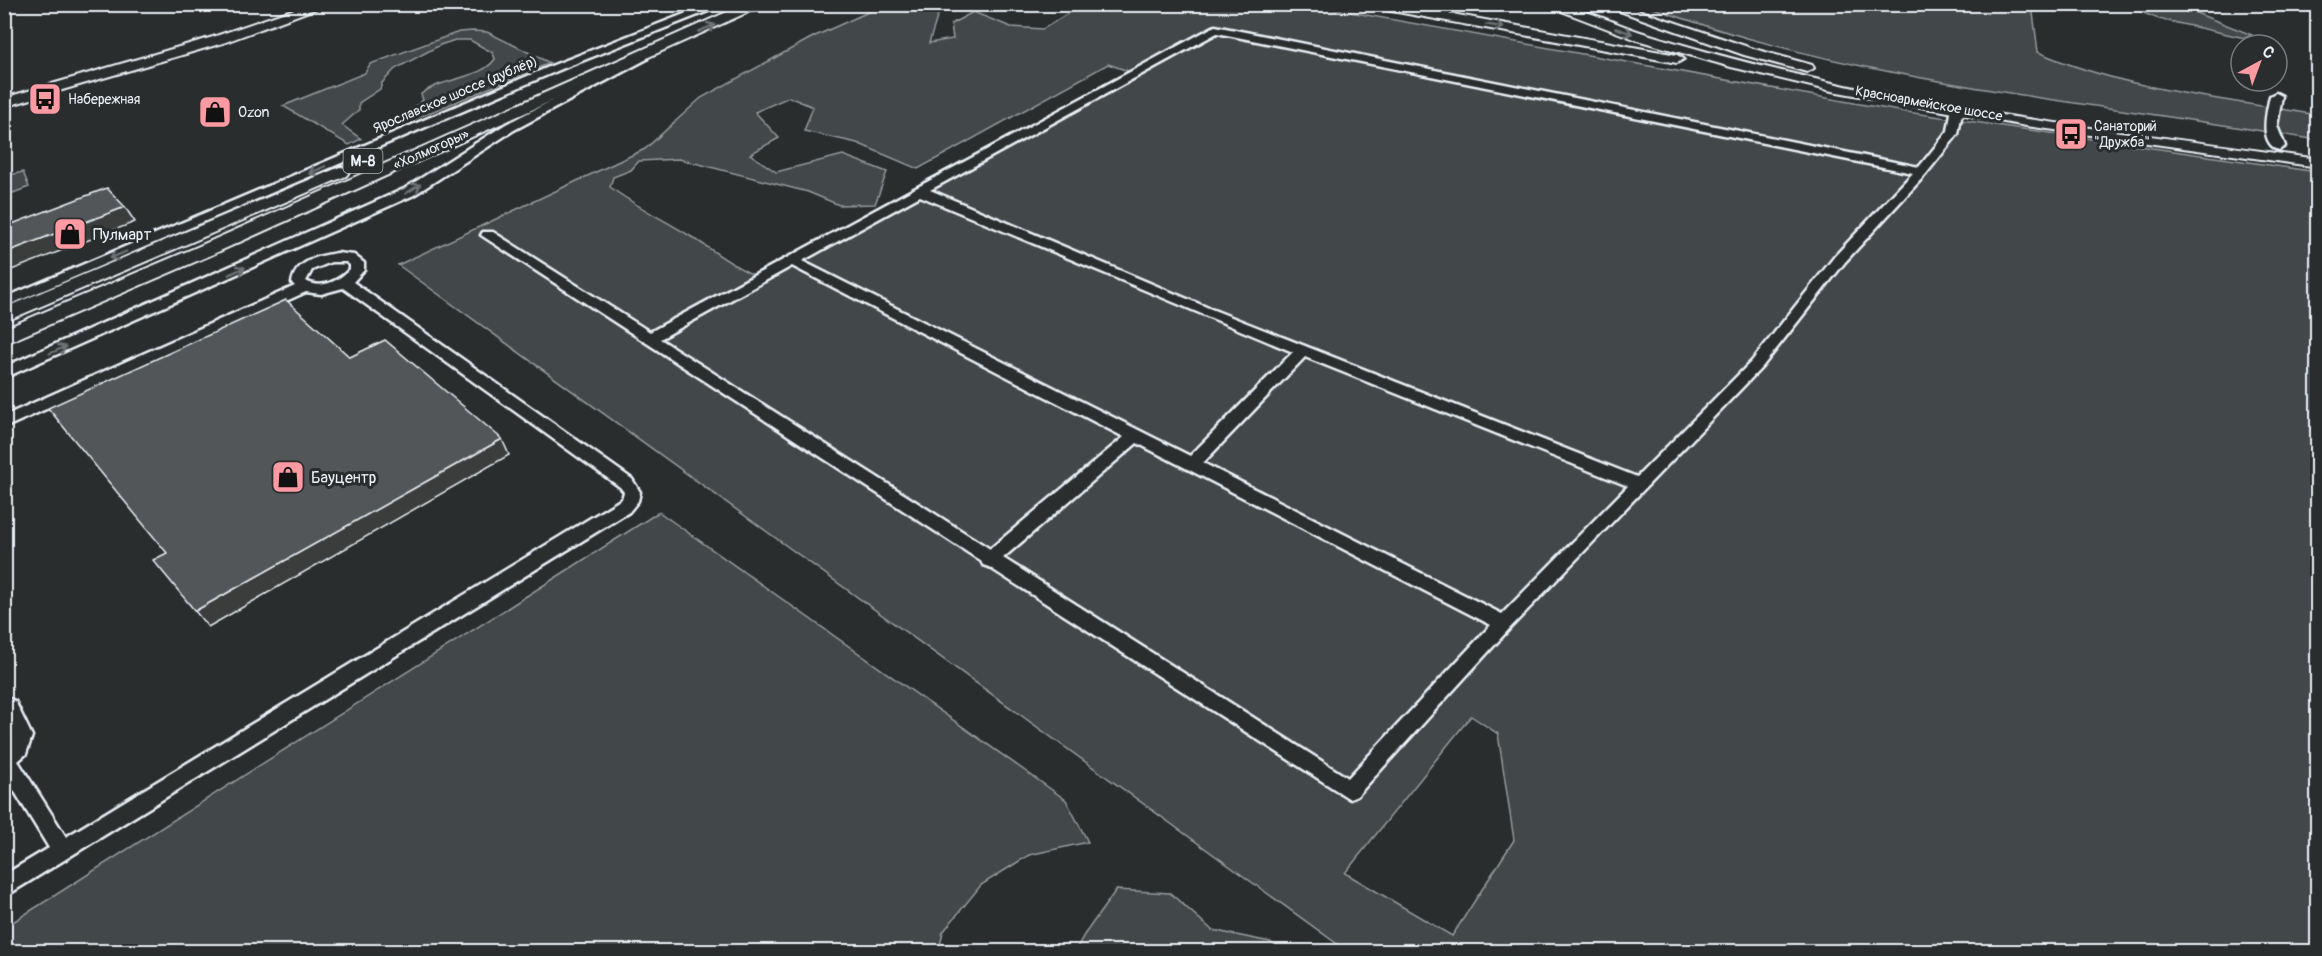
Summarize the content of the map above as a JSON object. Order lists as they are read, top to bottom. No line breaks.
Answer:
{"streets":{"highway":["«Холмогоры»","М-8"],"main road":["Красноармейское шоссе"],"street":["Ярославское шоссе (дублёр)"]},"crossings":[["Ярославское шоссе (дублёр)","«Холмогоры»"]],"places":{"bus stop":["Набережная","Санаторий \"Дружба\""],"shop":["Ozon","Пулмарт","Бауцентр"]},"north":"top right"}
